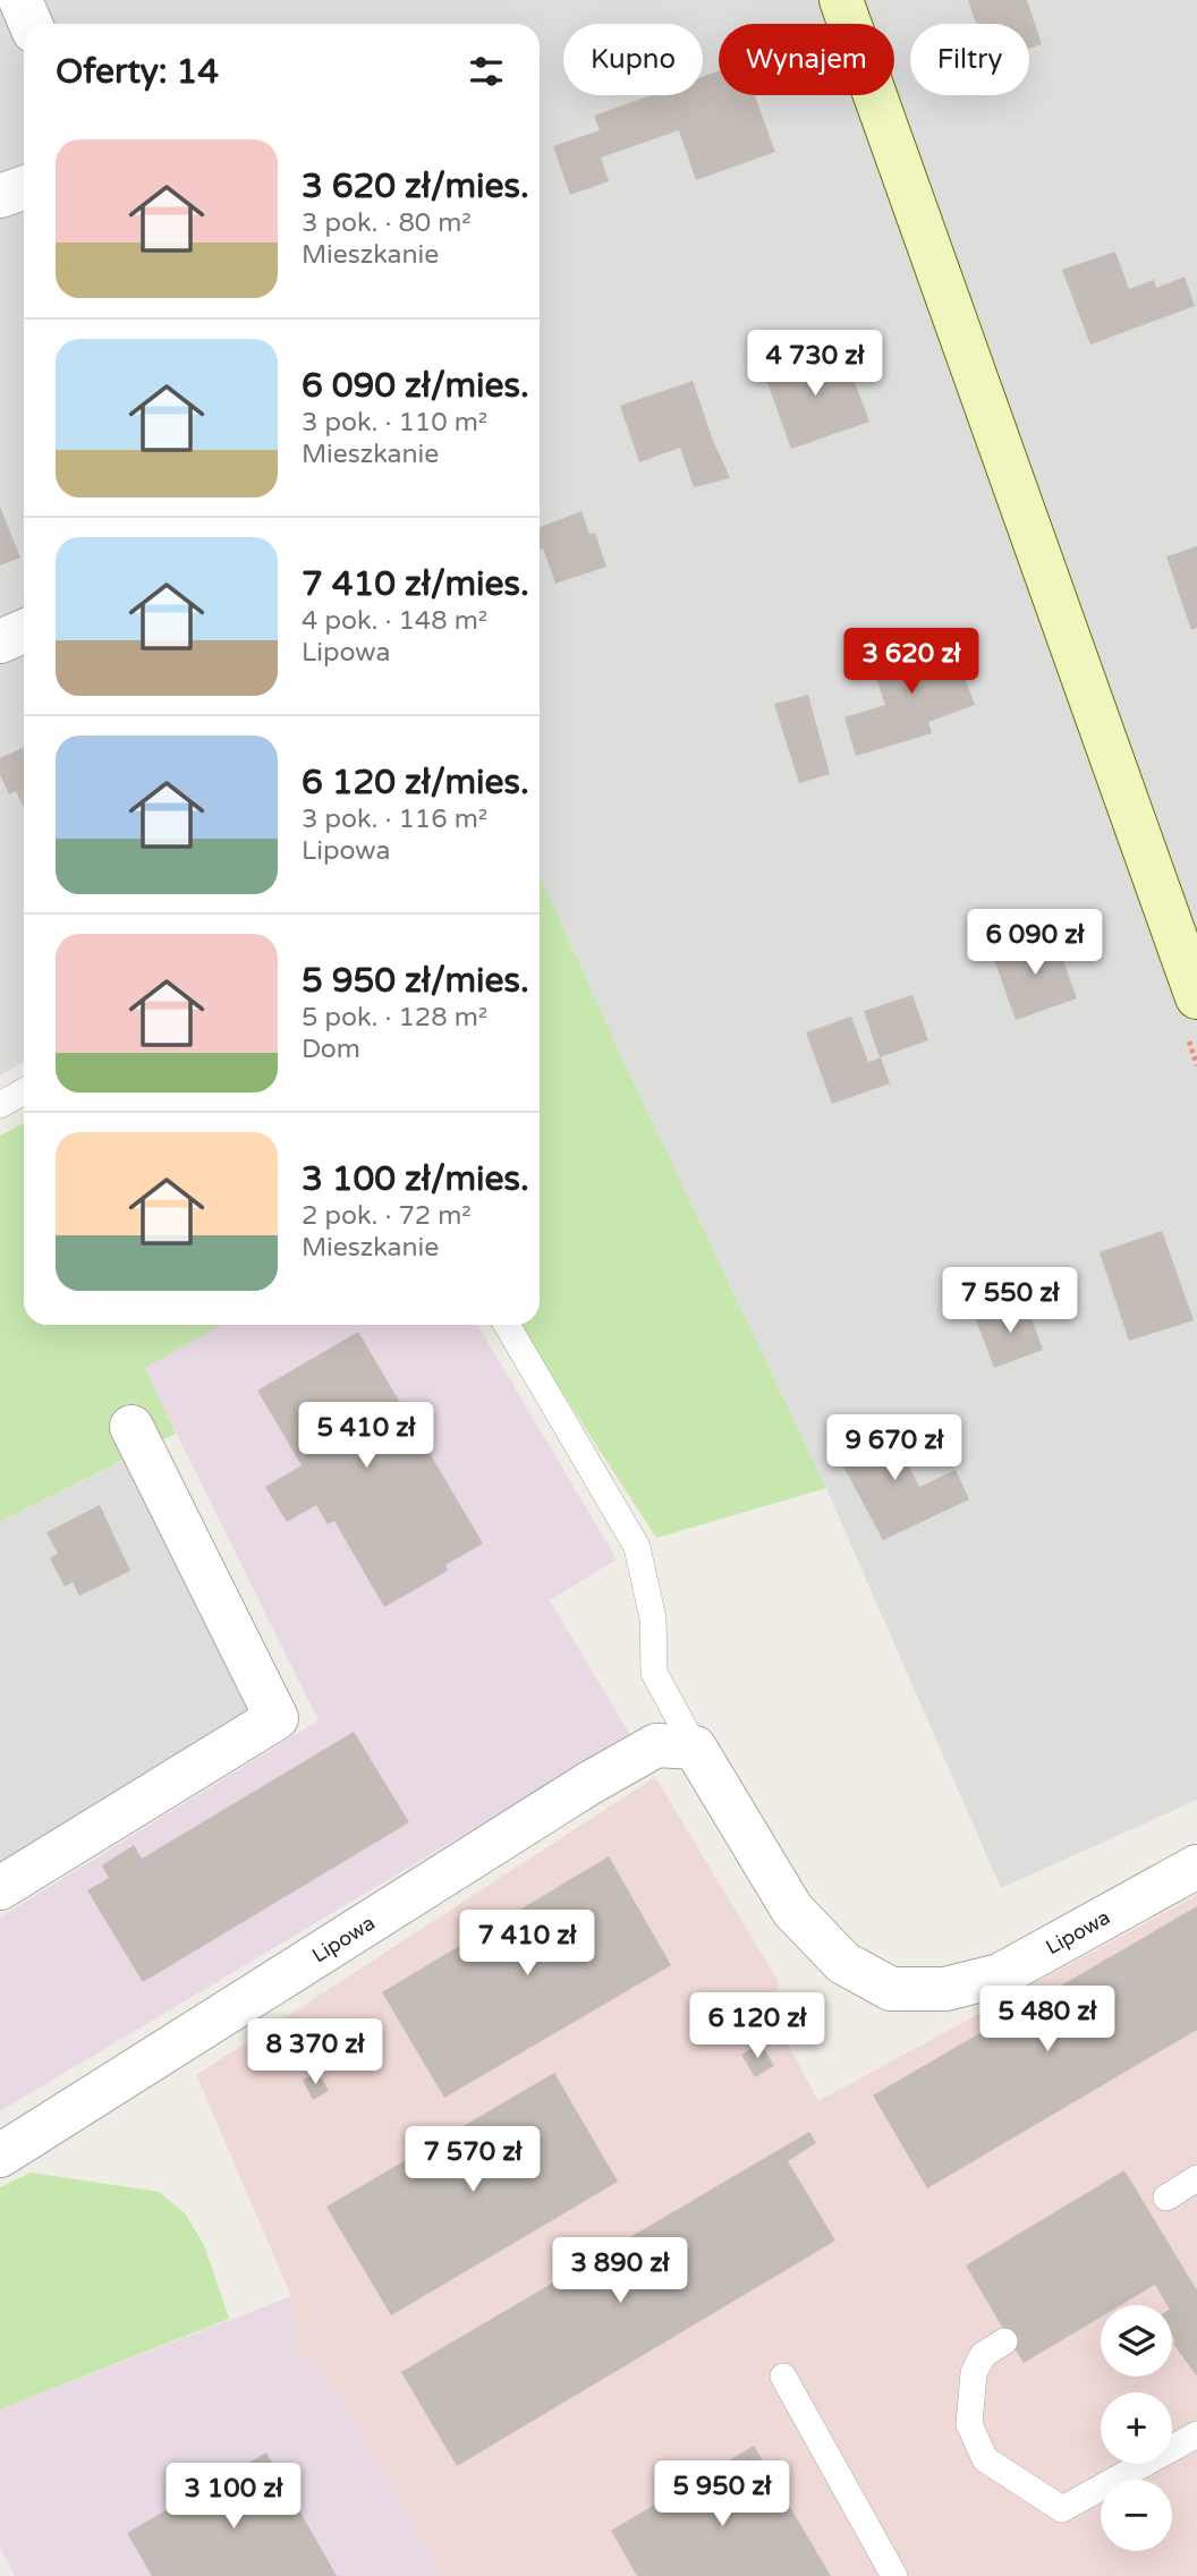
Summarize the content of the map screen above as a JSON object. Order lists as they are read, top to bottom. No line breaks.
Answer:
{"streets":{"street":["Lipowa"]},"page":{"chip":["Kupno","Wynajem","Filtry"],"heading":"Oferty: 14","list":[{"name":"3 620 zł/mies.","note":"3 pok. · 80 m² · Mieszkanie"},{"name":"6 090 zł/mies.","note":"3 pok. · 110 m² · Mieszkanie"},{"name":"7 410 zł/mies.","note":"4 pok. · 148 m² · Lipowa"},{"name":"6 120 zł/mies.","note":"3 pok. · 116 m² · Lipowa"},{"name":"5 950 zł/mies.","note":"5 pok. · 128 m² · Dom"},{"name":"3 100 zł/mies.","note":"2 pok. · 72 m² · Mieszkanie"}],"price":["4 730 zł","3 620 zł","6 090 zł","7 550 zł","5 410 zł","9 670 zł","7 410 zł","5 480 zł","6 120 zł","8 370 zł","7 570 zł","3 890 zł","5 950 zł","3 100 zł"],"map_buttons":["+","−"]}}
